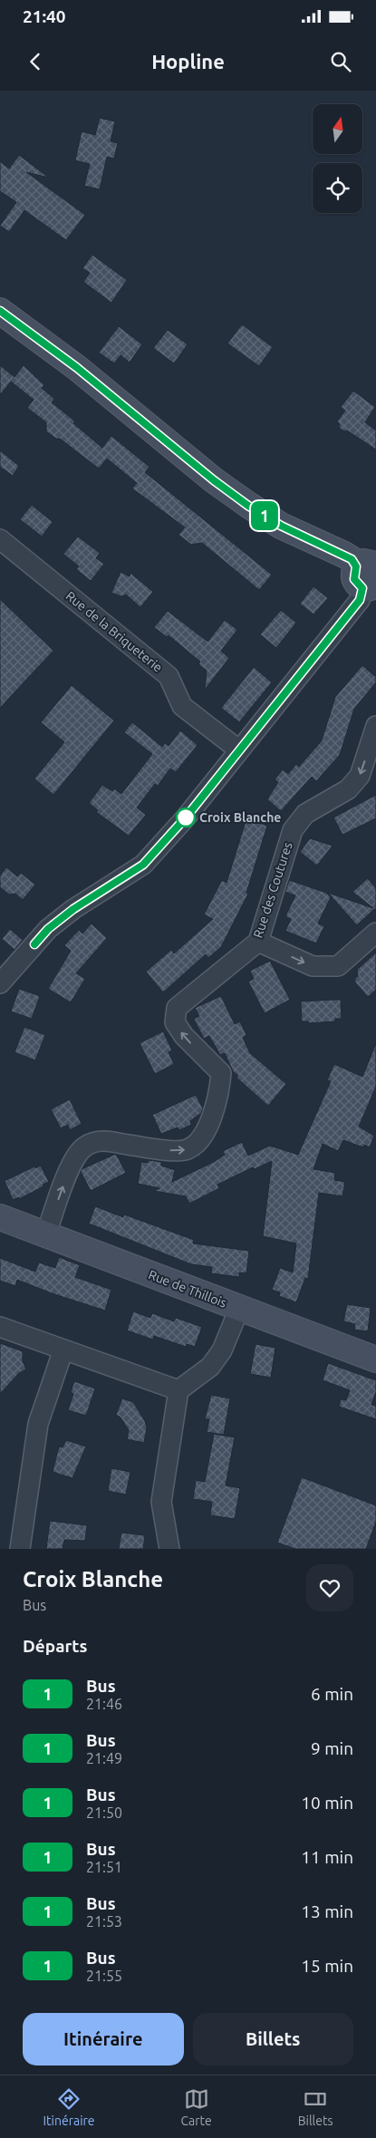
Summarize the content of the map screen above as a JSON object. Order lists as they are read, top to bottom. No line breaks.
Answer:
{"streets":{"street":["Rue de la Briqueterie","Rue des Coutures","Rue de Thillois"]},"crossings":[["Rue des Coutures","Rue de Thillois"]],"places":["Croix Blanche"],"lines":["bus line 1"],"north":"top","page":{"status":"21:40","header":"Hopline","on_map":"1","heading":[["Croix Blanche","Bus"],"Départs"],"list":[{"mark":"1","name":"Bus","note":"21:46","value":"6 min"},{"mark":"1","name":"Bus","note":"21:49","value":"9 min"},{"mark":"1","name":"Bus","note":"21:50","value":"10 min"},{"mark":"1","name":"Bus","note":"21:51","value":"11 min"},{"mark":"1","name":"Bus","note":"21:53","value":"13 min"},{"mark":"1","name":"Bus","note":"21:55","value":"15 min"}],"buttons":["Itinéraire","Billets"],"tabs":["Itinéraire","Carte","Billets"]}}
